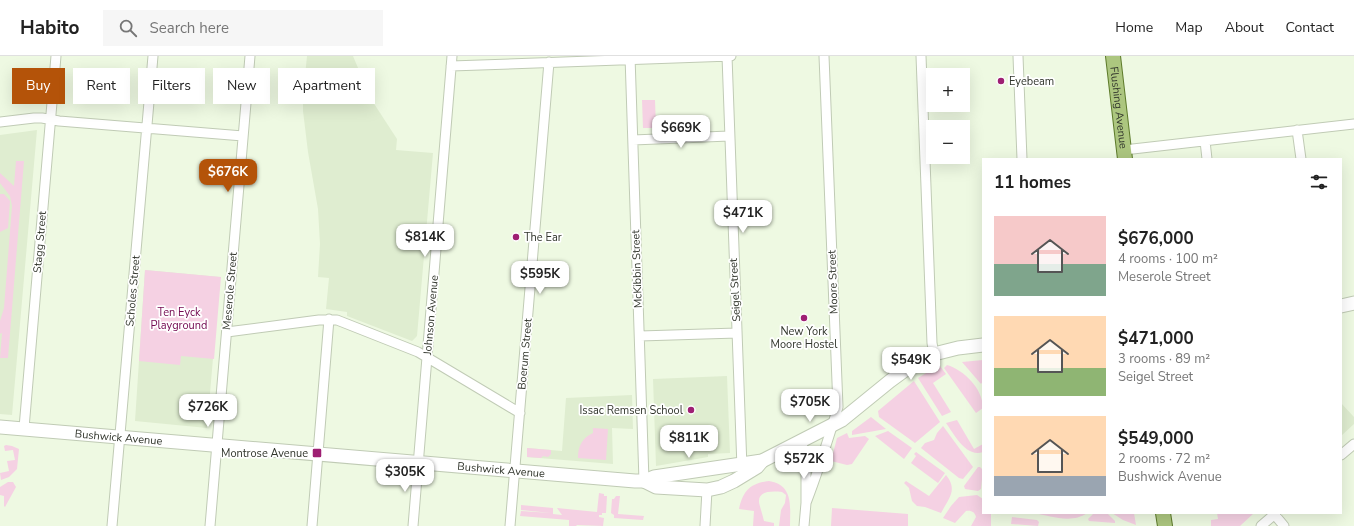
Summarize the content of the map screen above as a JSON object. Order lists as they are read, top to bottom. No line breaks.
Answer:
{"streets":{"main road":["Flushing Avenue","Bushwick Avenue"],"street":["Stagg Street","McKibbin Street","Moore Street","Seigel Street","Scholes Street","Meserole Street","Johnson Avenue","Boerum Street"]},"crossings":[["Stagg Street","Bushwick Avenue"],["McKibbin Street","Bushwick Avenue"],["Moore Street","Bushwick Avenue"],["Seigel Street","Bushwick Avenue"],["Scholes Street","Bushwick Avenue"],["Meserole Street","Bushwick Avenue"],["Johnson Avenue","Bushwick Avenue"],["Boerum Street","Bushwick Avenue"]],"parks":["Ten Eyck Playground"],"places":{"other":["Eyebeam","The Ear","New York Moore Hostel","Issac Remsen School"],"transit":["Montrose Avenue"]},"page":{"header":"Habito","search":"Search here","nav":["Home","Map","About","Contact"],"map_buttons":["+","−"],"chip":["Buy","Rent","Filters","New","Apartment"],"price":["$669K","$676K","$471K","$814K","$595K","$549K","$705K","$726K","$811K","$572K","$305K"],"heading":"11 homes","list":[{"name":"$676,000","note":"4 rooms · 100 m² · Meserole Street"},{"name":"$471,000","note":"3 rooms · 89 m² · Seigel Street"},{"name":"$549,000","note":"2 rooms · 72 m² · Bushwick Avenue"}]}}
